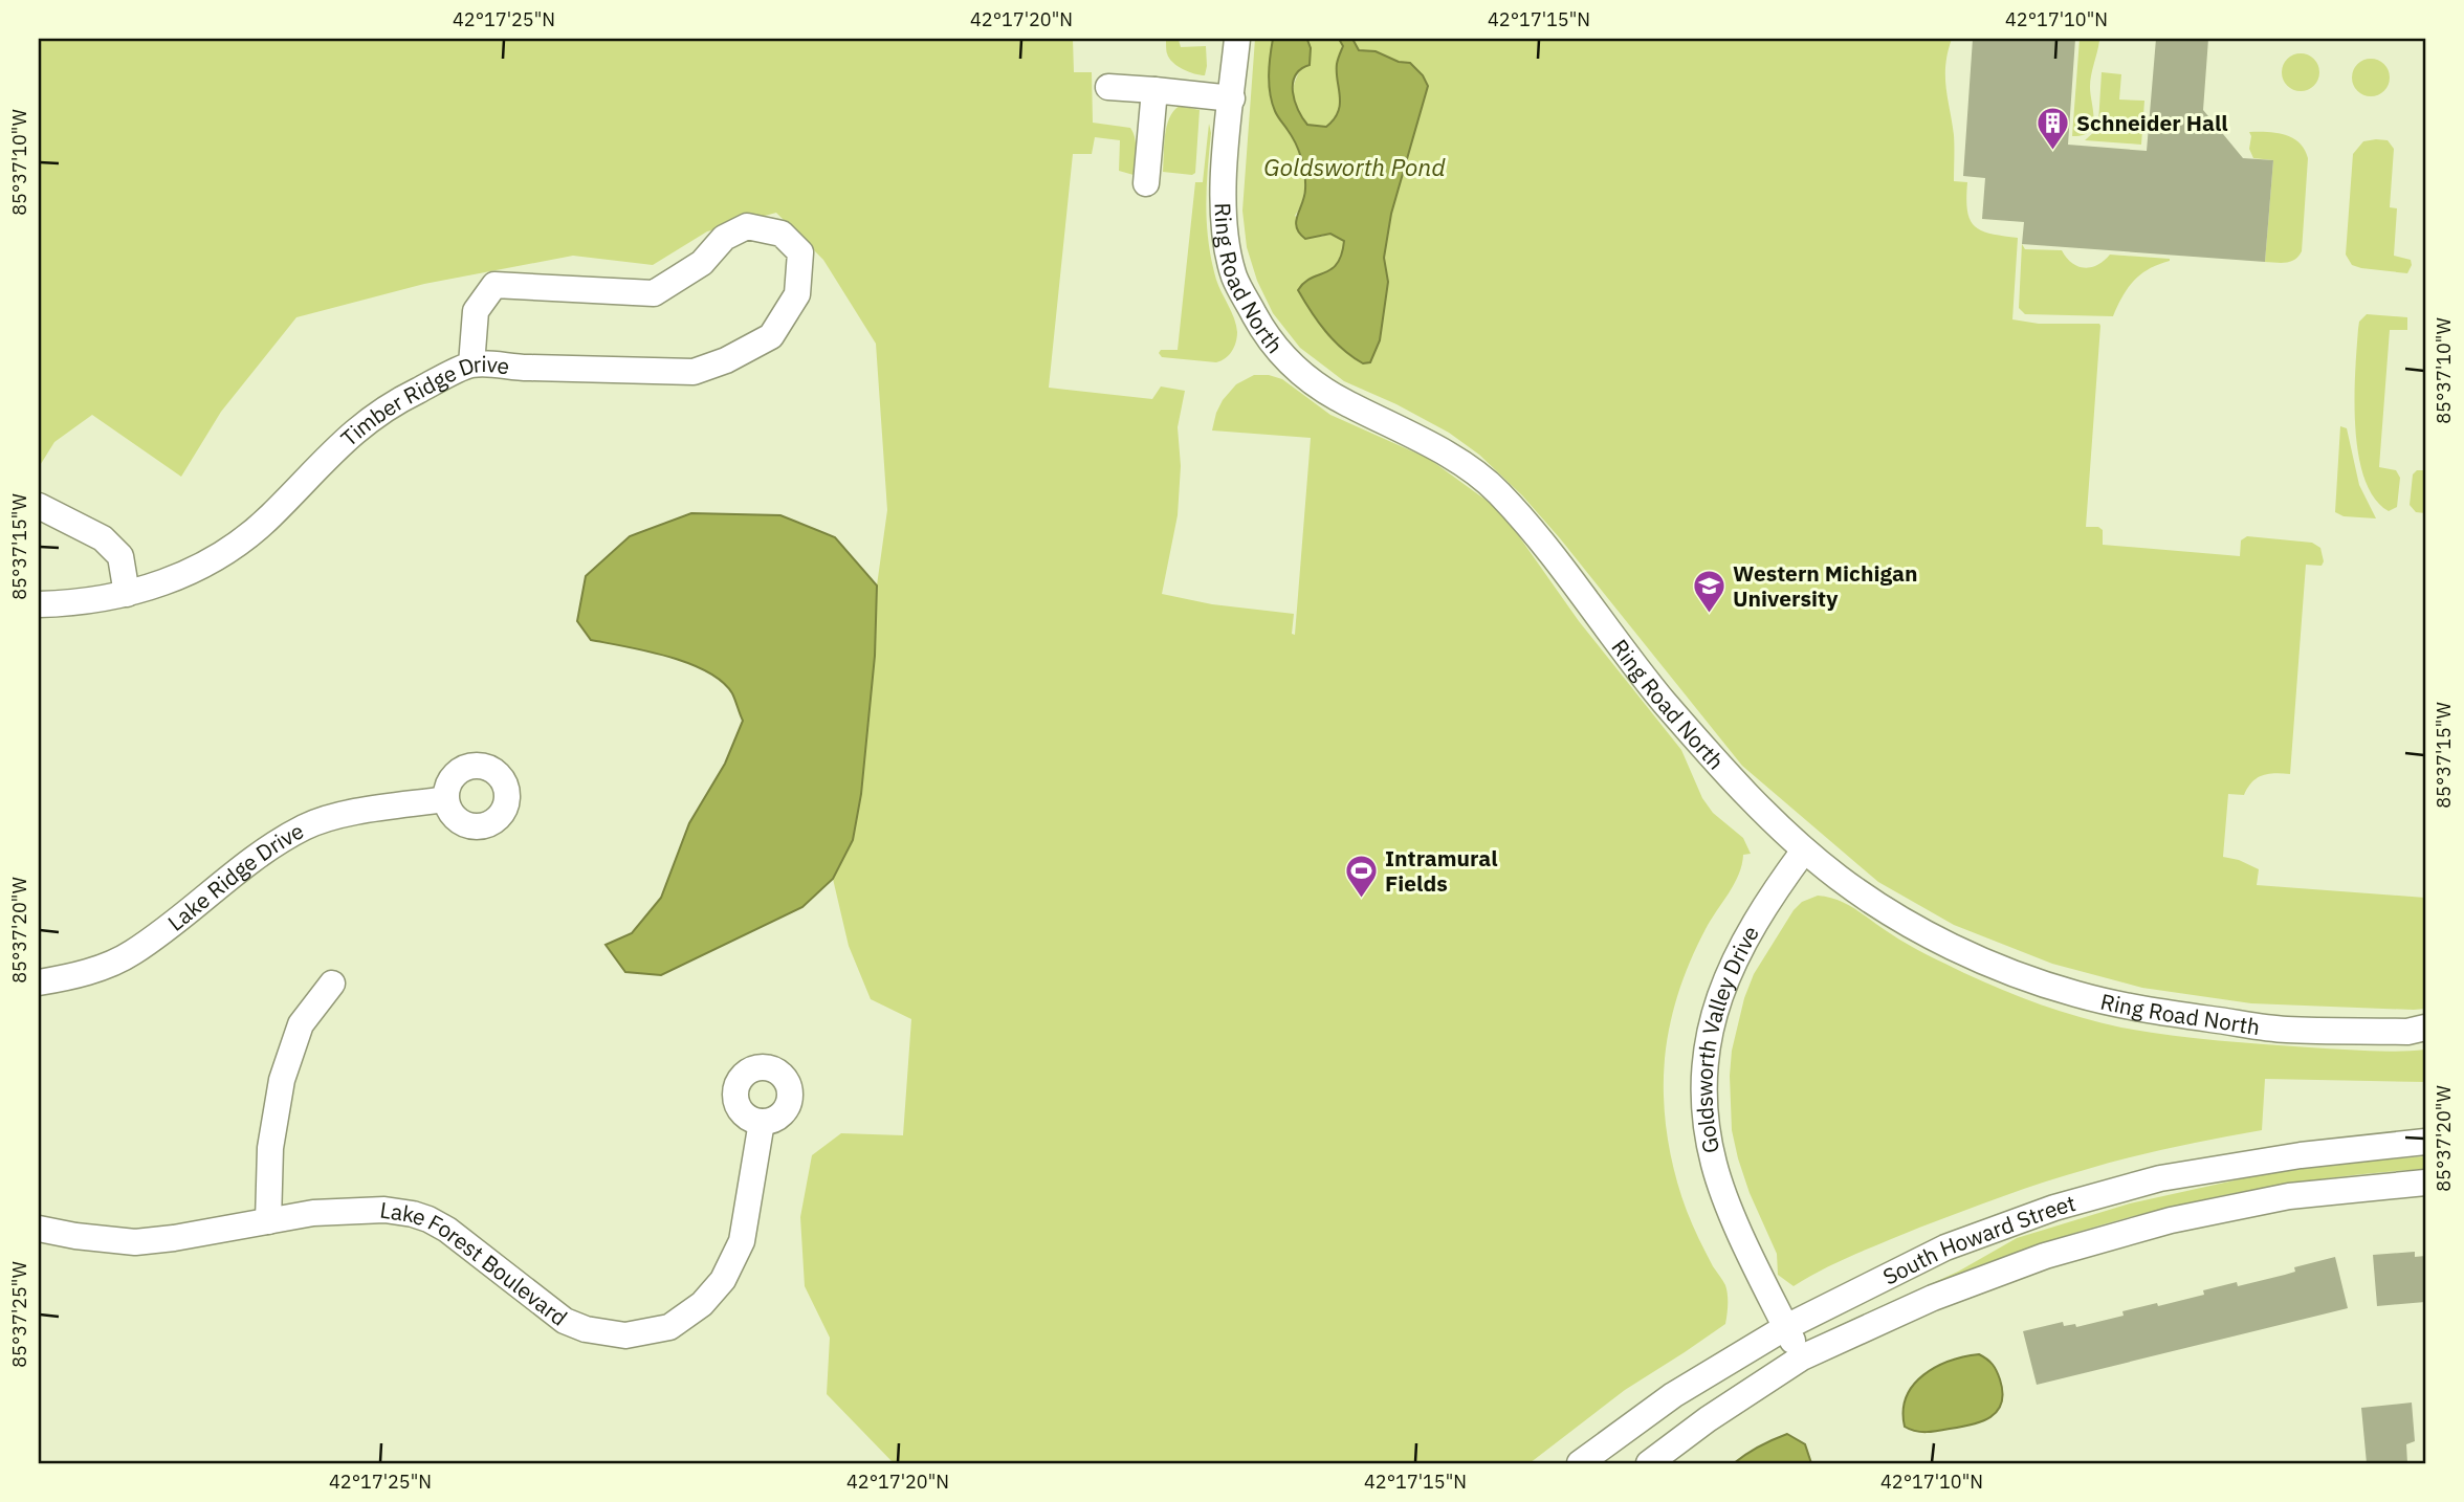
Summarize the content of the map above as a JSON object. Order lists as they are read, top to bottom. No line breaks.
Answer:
{"streets":{"street":["Ring Road North","Timber Ridge Drive","Lake Ridge Drive","Goldsworth Valley Drive","South Howard Street","Lake Forest Boulevard"]},"crossings":[["Ring Road North","Goldsworth Valley Drive"],["Goldsworth Valley Drive","South Howard Street"]],"water":["Goldsworth Pond"],"places":{"building":["Schneider Hall"],"school or university":["Western Michigan University"],"sports":["Intramural Fields"]},"coordinates":["42°17'25\"N","42°17'20\"N","42°17'15\"N","42°17'10\"N","85°37'10\"W","85°37'15\"W","85°37'20\"W","85°37'25\"W"]}
